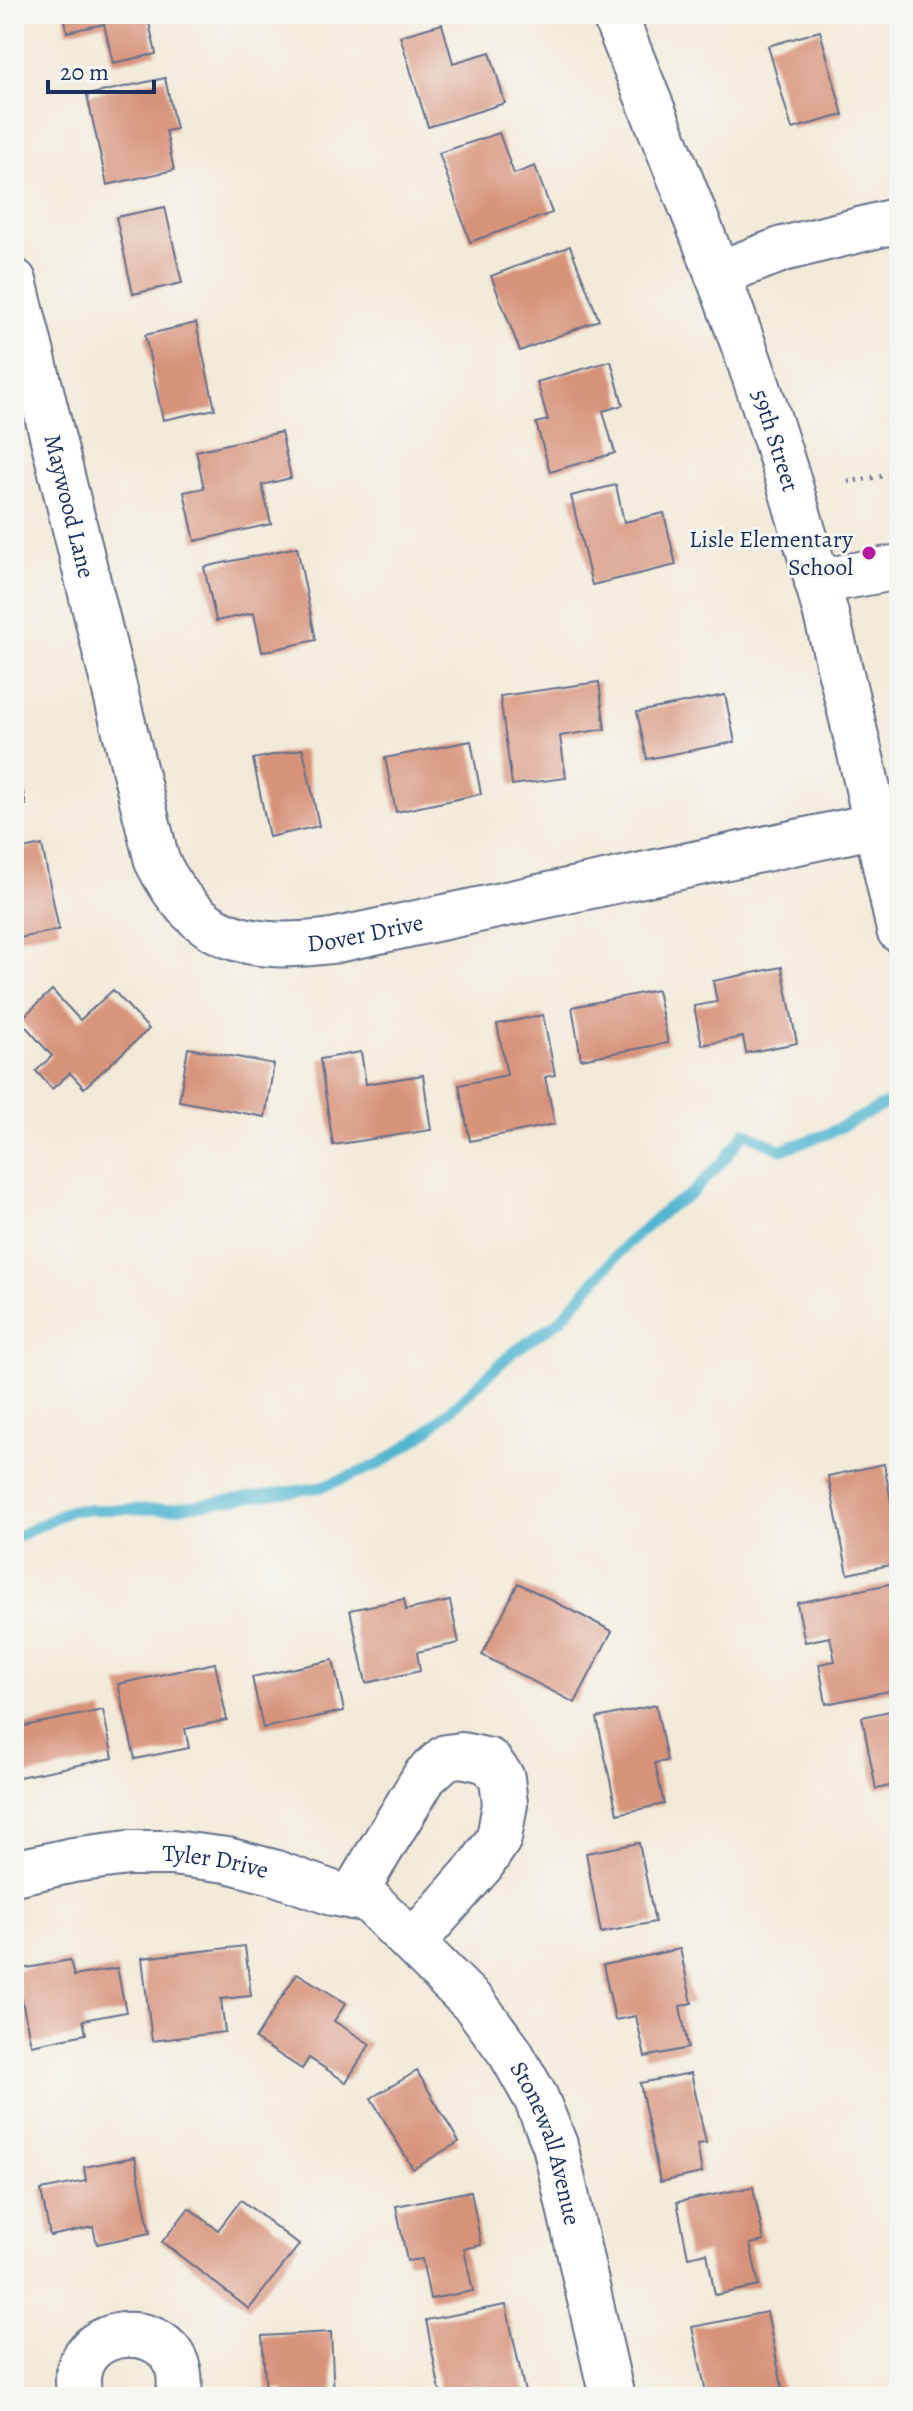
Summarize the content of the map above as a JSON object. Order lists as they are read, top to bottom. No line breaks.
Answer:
{"streets":{"street":["59th Street","Maywood Lane","Dover Drive","Tyler Drive","Stonewall Avenue"]},"crossings":[["59th Street","Dover Drive"],["Maywood Lane","Dover Drive"],["Tyler Drive","Stonewall Avenue"]],"places":["Lisle Elementary School"],"scale_bar":"20 m"}
